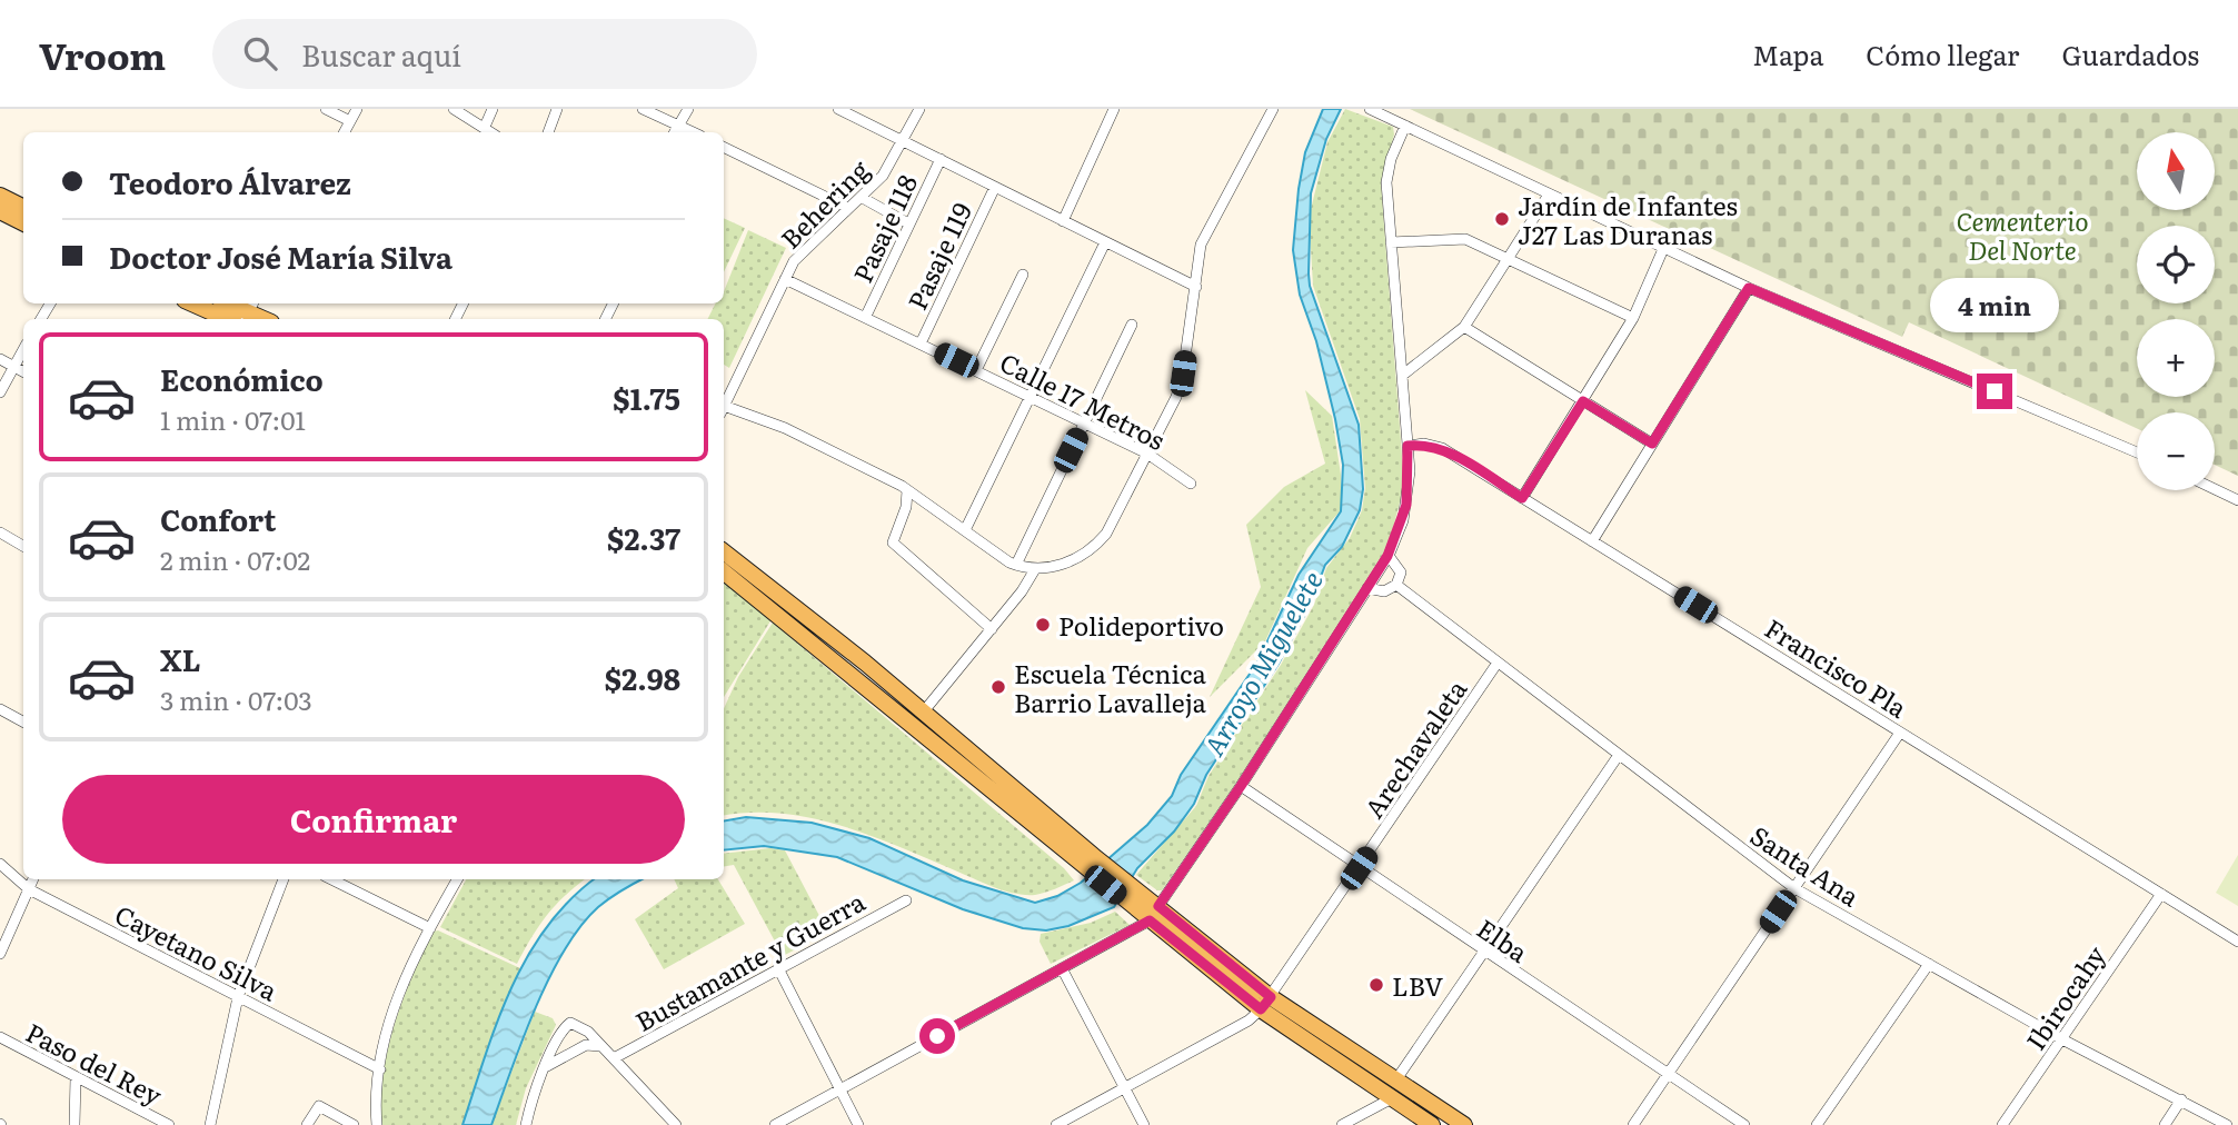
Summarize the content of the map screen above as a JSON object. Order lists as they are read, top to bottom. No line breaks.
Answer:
{"streets":{"street":["Behering","Pasaje 118","Pasaje 119","Calle 17 Metros","Francisco Pla","Arechavaleta","Santa Ana","Elba","Cayetano Silva","Bustamante y Guerra","Ibirocahy","Paso del Rey"]},"crossings":[["Behering","Calle 17 Metros"],["Pasaje 118","Calle 17 Metros"],["Pasaje 119","Calle 17 Metros"],["Francisco Pla","Ibirocahy"],["Arechavaleta","Santa Ana"],["Arechavaleta","Elba"],["Santa Ana","Ibirocahy"]],"water":["Arroyo Miguelete"],"parks":["Cementerio Del Norte"],"places":["Jardín de Infantes J27 Las Duranas","Polideportivo","Escuela Técnica Barrio Lavalleja","LBV"],"north":"top","page":{"header":"Vroom","search":"Buscar aquí","nav":["Mapa","Cómo llegar","Guardados"],"map_buttons":["+","−"],"banner":["Teodoro Álvarez","Doctor José María Silva"],"bubble":"4 min","list":[{"name":"Económico","note":"1 min · 07:01","value":"$1.75"},{"name":"Confort","note":"2 min · 07:02","value":"$2.37"},{"name":"XL","note":"3 min · 07:03","value":"$2.98"}],"buttons":"Confirmar"}}
